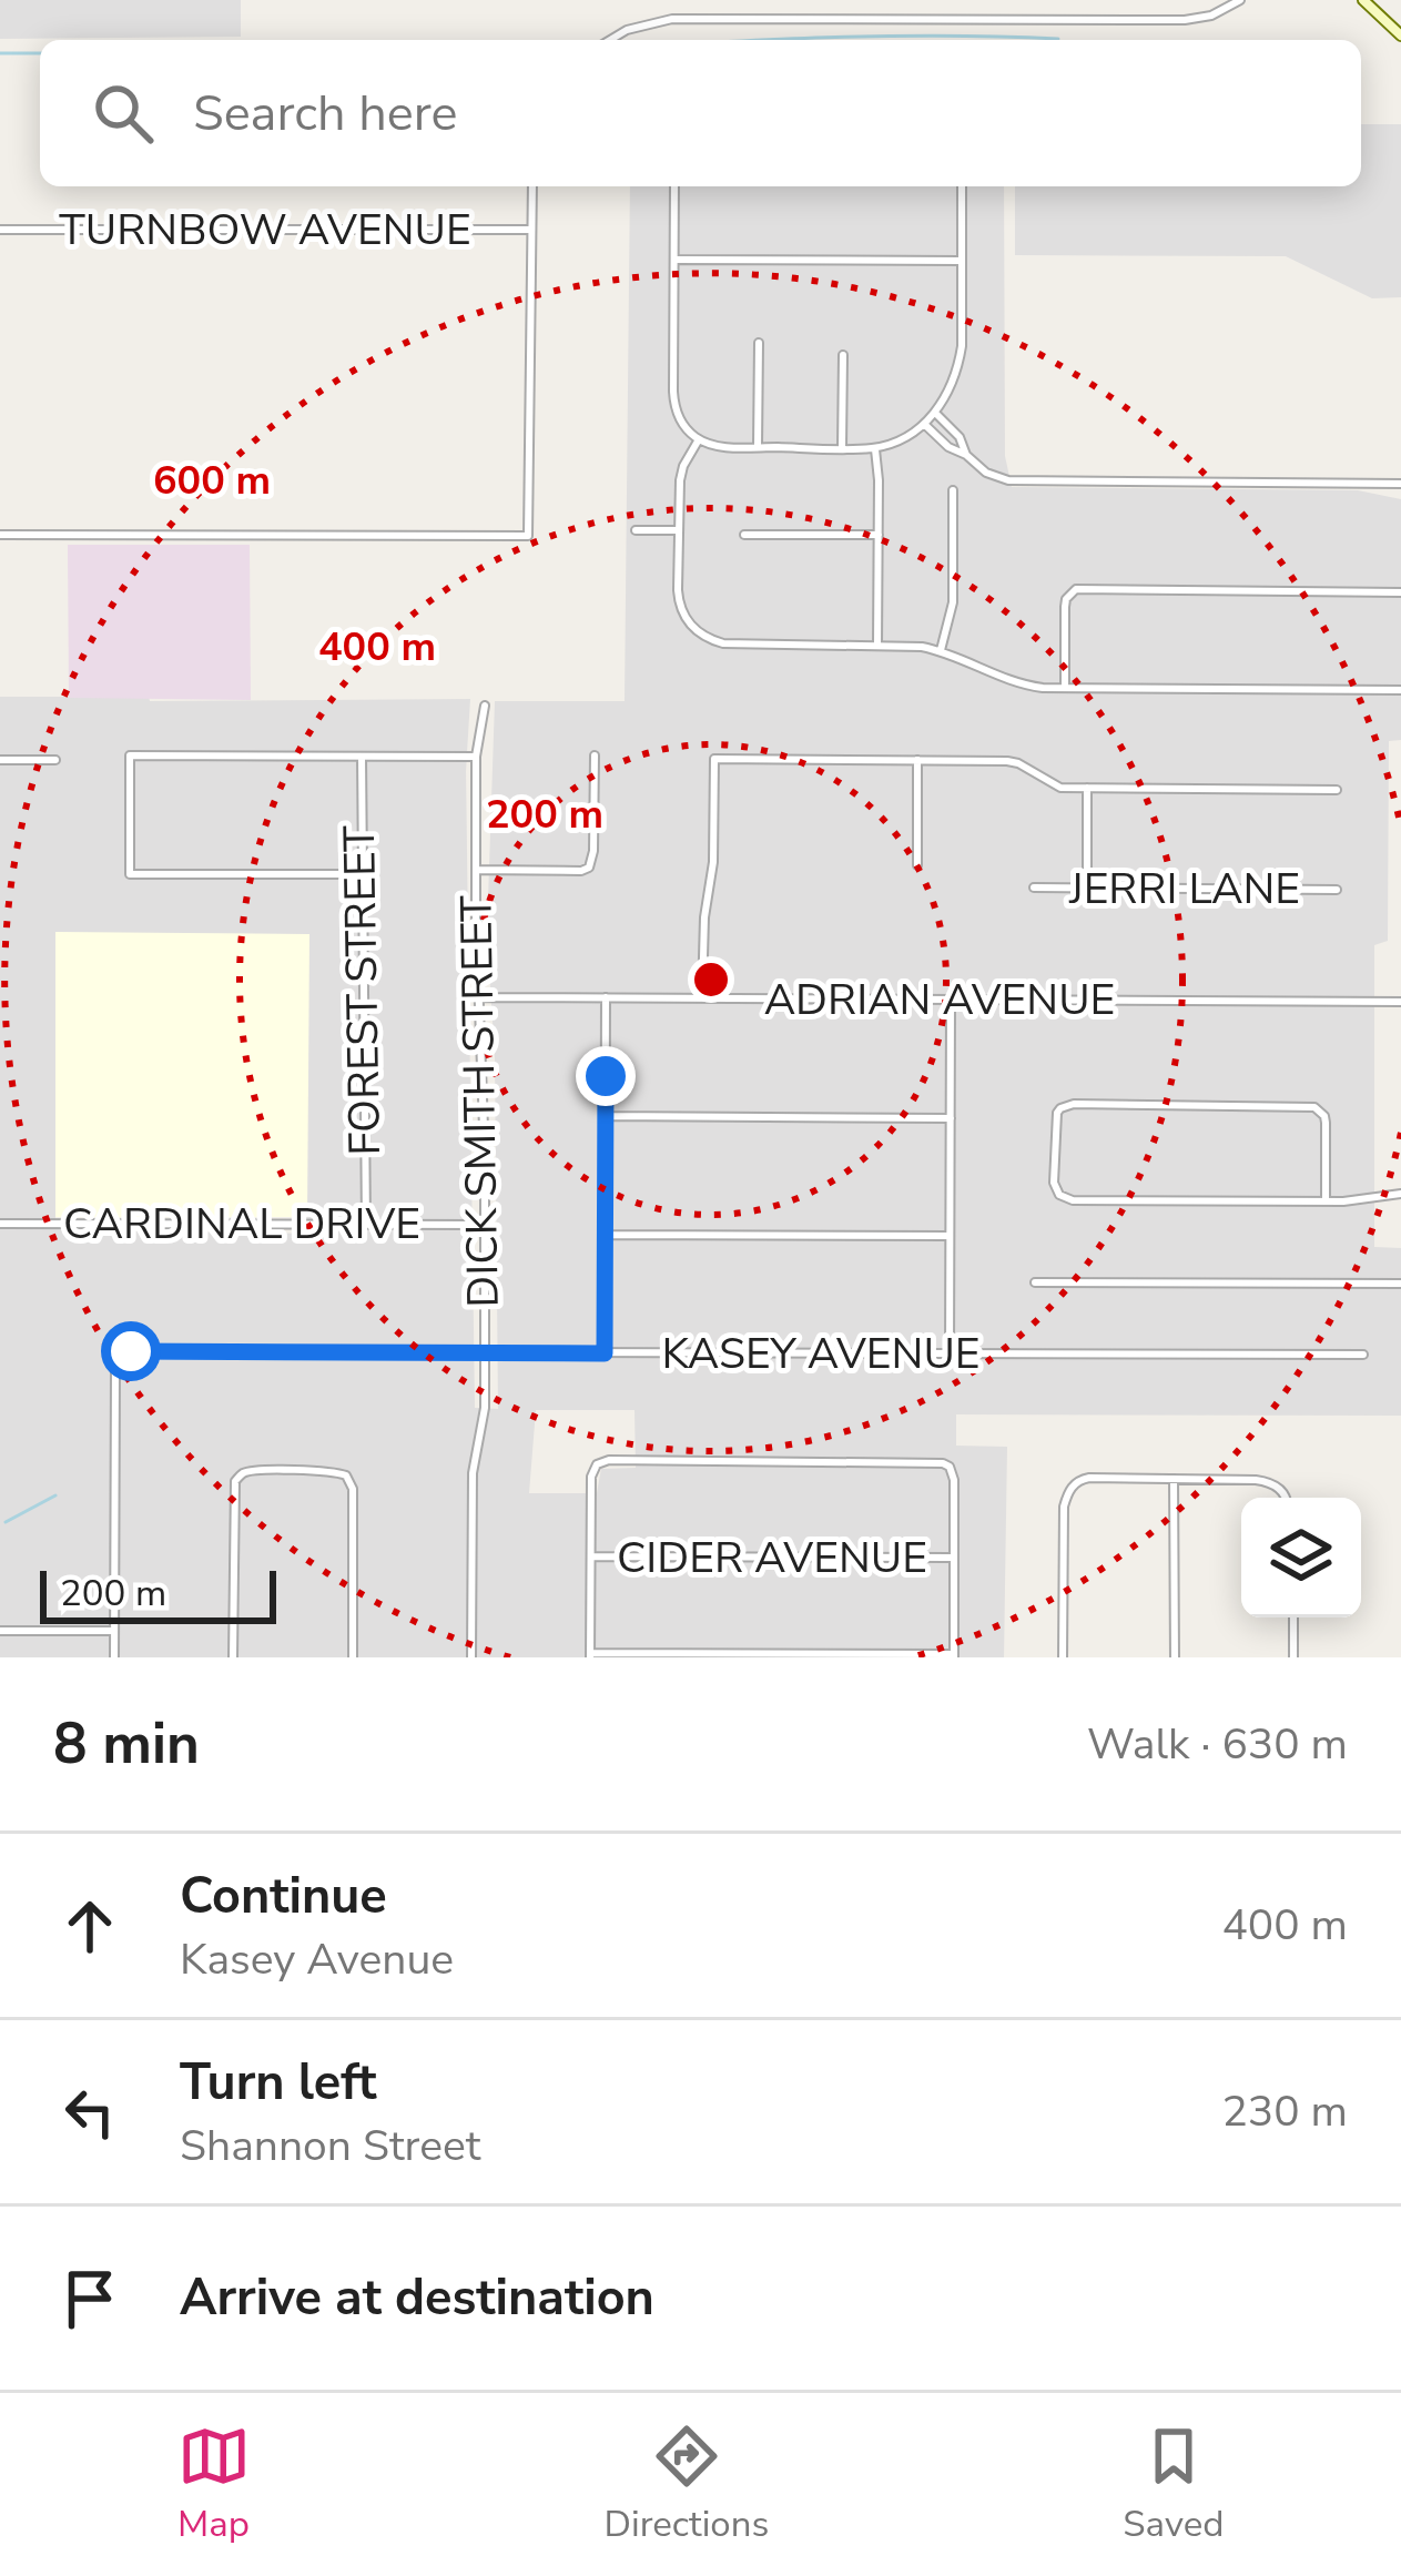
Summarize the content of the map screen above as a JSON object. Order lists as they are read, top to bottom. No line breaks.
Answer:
{"streets":{"street":["TURNBOW AVENUE","JERRI LANE","FOREST STREET","ADRIAN AVENUE","DICK SMITH STREET","CARDINAL DRIVE","KASEY AVENUE","CIDER AVENUE"]},"crossings":[["FOREST STREET","CARDINAL DRIVE"],["ADRIAN AVENUE","DICK SMITH STREET"],["DICK SMITH STREET","CARDINAL DRIVE"],["DICK SMITH STREET","KASEY AVENUE"]],"scale_bar":"200 m","page":{"search":"Search here","scale":"200 m","heading":["8 min","Walk · 630 m"],"list":[["Continue","Kasey Avenue","400 m"],["Turn left","Shannon Street","230 m"],"Arrive at destination"],"nav":["Map","Directions","Saved"]},"rings":["600 m","400 m","200 m"]}
